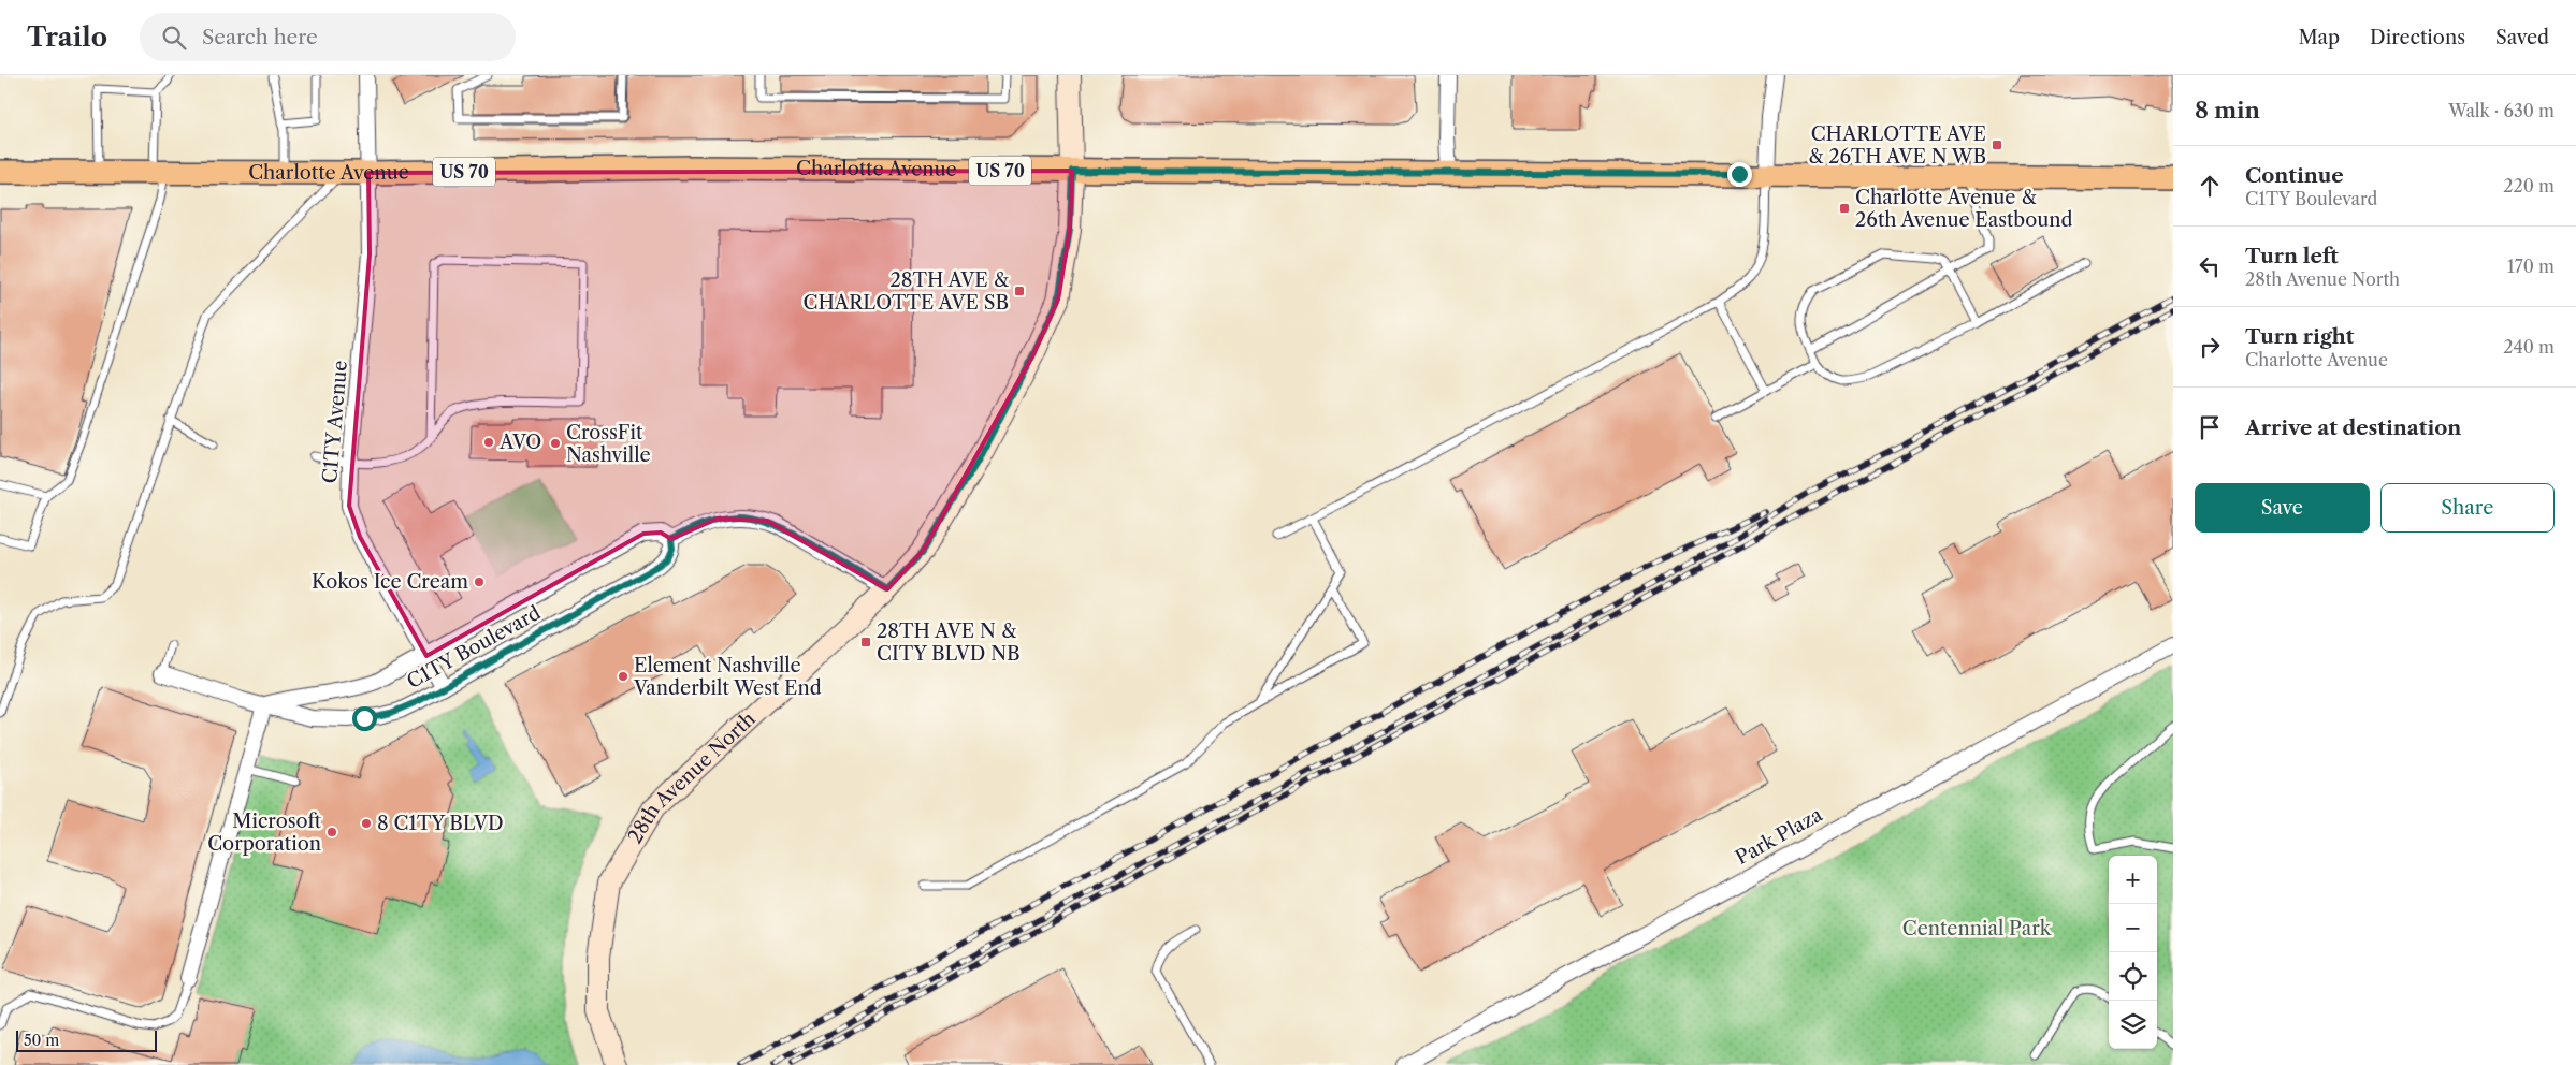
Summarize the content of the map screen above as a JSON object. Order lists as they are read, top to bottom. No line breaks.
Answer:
{"streets":{"main road":["Charlotte Avenue","US 70","28th Avenue North"],"street":["C1TY Avenue","C1TY Boulevard","Park Plaza"]},"crossings":[["Charlotte Avenue","C1TY Avenue"],["Charlotte Avenue","28th Avenue North"],["C1TY Avenue","C1TY Boulevard"]],"parks":["Centennial Park"],"places":{"transit":["CHARLOTTE AVE & 26TH AVE N WB","Charlotte Avenue & 26th Avenue Eastbound","28TH AVE & CHARLOTTE AVE SB","28TH AVE N & CITY BLVD NB"],"other":["AVO","CrossFit Nashville","Kokos Ice Cream","Element Nashville Vanderbilt West End","8 C1TY BLVD","Microsoft Corporation"]},"scale_bar":"50 m","page":{"header":"Trailo","search":"Search here","nav":["Map","Directions","Saved"],"heading":["8 min","Walk · 630 m"],"list":[["Continue","C1TY Boulevard","220 m"],["Turn left","28th Avenue North","170 m"],["Turn right","Charlotte Avenue","240 m"],"Arrive at destination"],"buttons":["Save","Share"],"map_buttons":["+","−"],"scale":"50 m"}}
